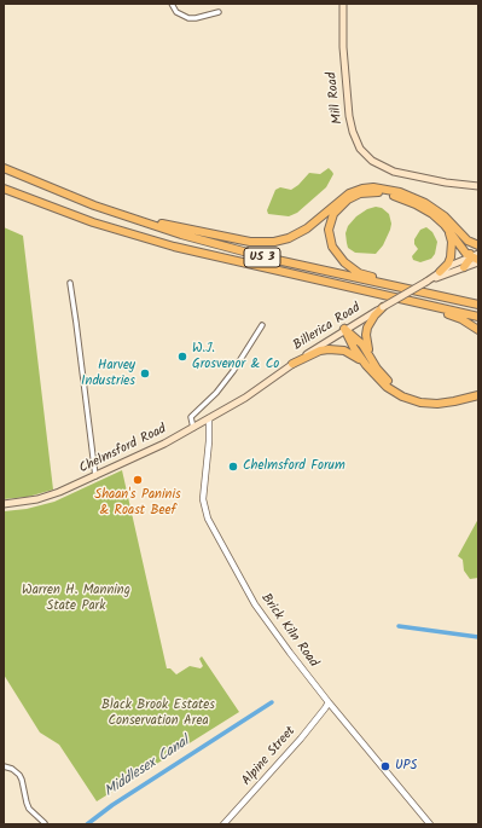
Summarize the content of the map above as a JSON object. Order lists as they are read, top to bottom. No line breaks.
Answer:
{"streets":{"highway":["US 3"],"main road":["Mill Road","Billerica Road","Chelmsford Road"],"street":["Brick Kiln Road","Alpine Street"]},"crossings":[["Billerica Road","Chelmsford Road"],["Chelmsford Road","Brick Kiln Road"],["Brick Kiln Road","Alpine Street"]],"water":["Middlesex Canal"],"parks":["Warren H. Manning State Park","Black Brook Estates Conservation Area"],"places":["W.J. Grosvenor & Co","Harvey Industries","Chelmsford Forum","Shaan's Paninis & Roast Beef","UPS"]}
